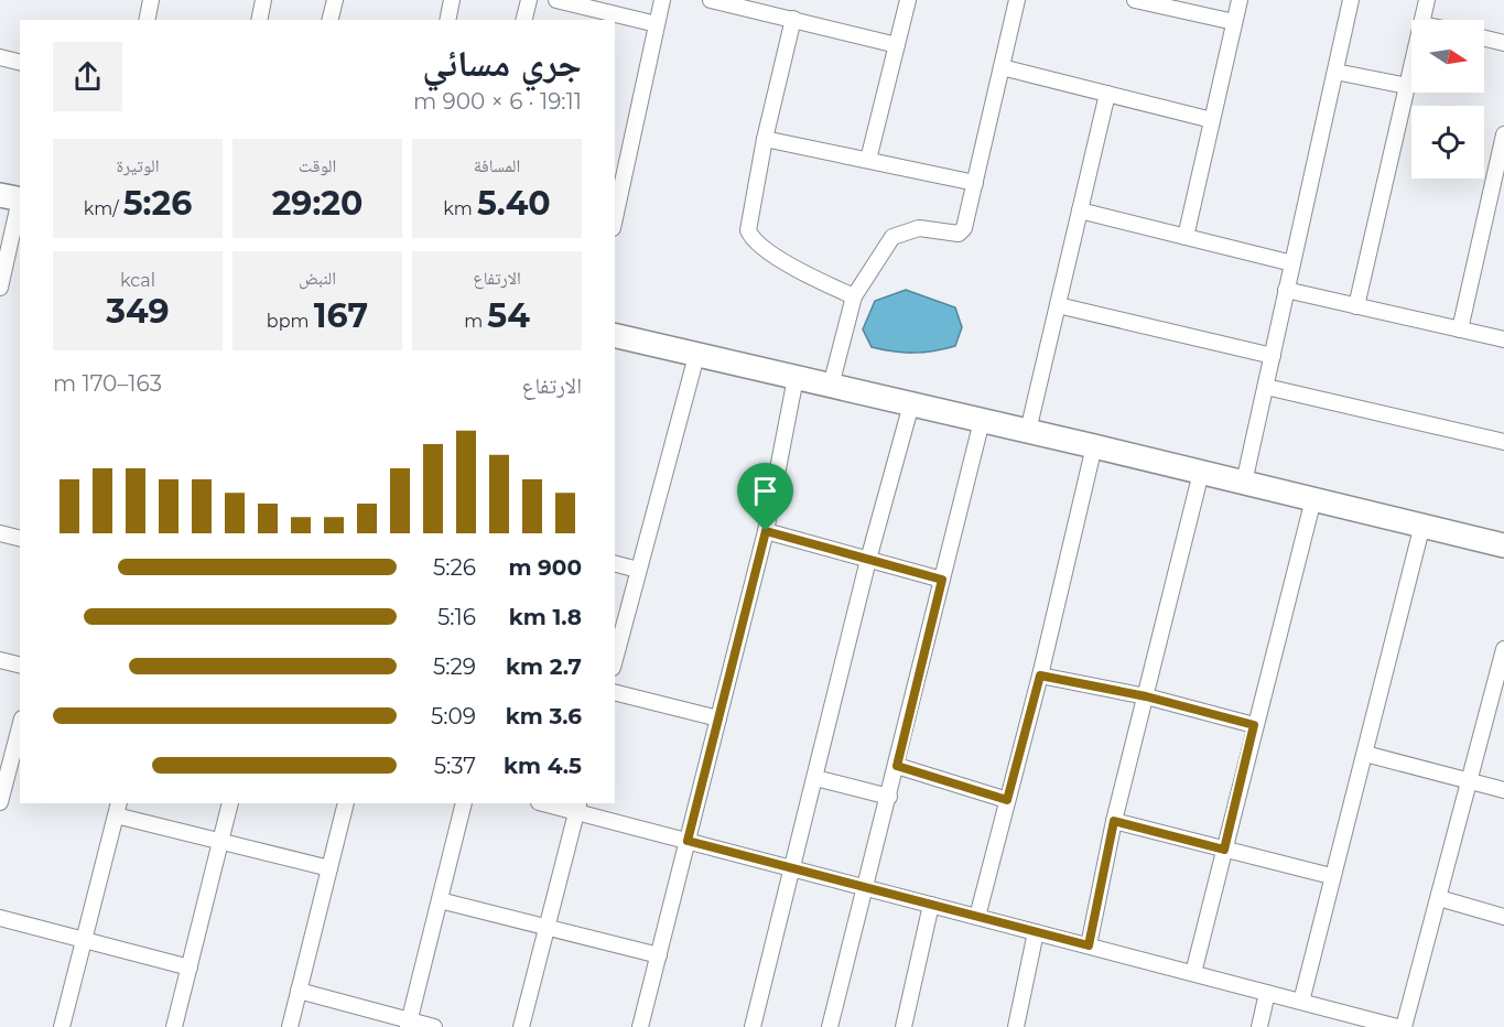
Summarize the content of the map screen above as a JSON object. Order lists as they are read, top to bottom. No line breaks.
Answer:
{"north":"right","page":{"heading":["جري مسائي","19:11 · 6 × 900 m"],"stats":[["المسافة","5.40 km"],["الوقت","29:20"],["الوتيرة","5:26 /km"],["الارتفاع","54 m"],["النبض","167 bpm"],["kcal","349"]],"chart":["الارتفاع","163–170 m"],"list":[{"name":"900 m","note":"5:26"},{"name":"1.8 km","note":"5:16"},{"name":"2.7 km","note":"5:29"},{"name":"3.6 km","note":"5:09"},{"name":"4.5 km","note":"5:37"}]}}
